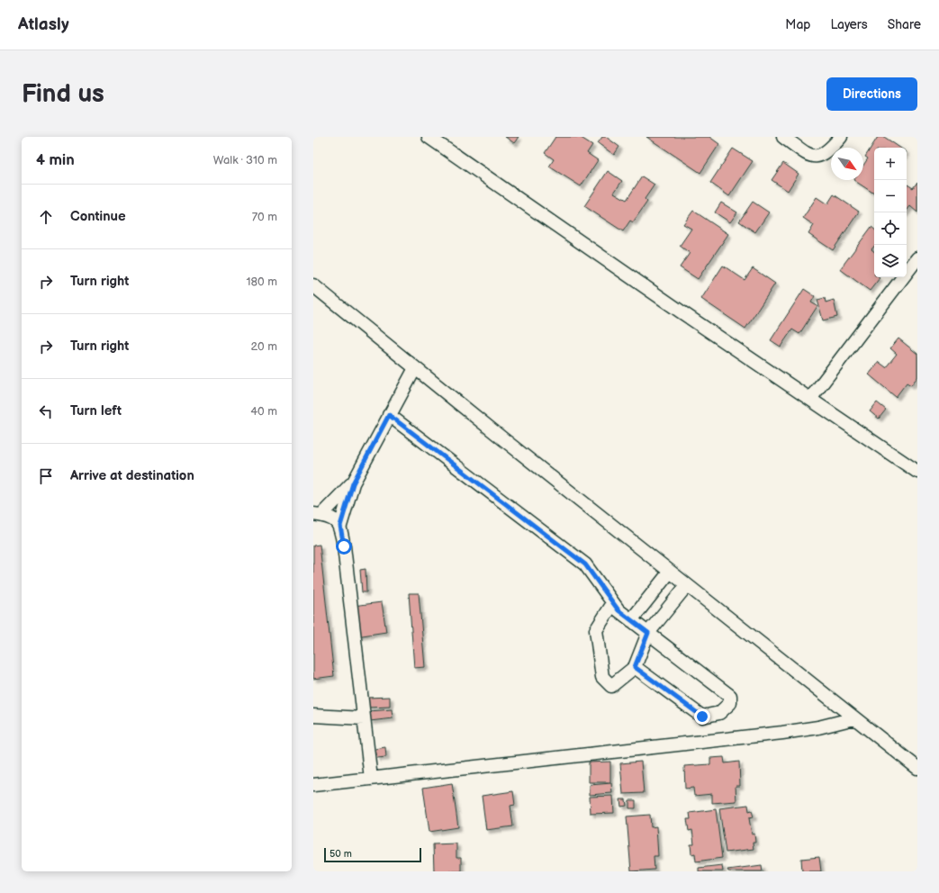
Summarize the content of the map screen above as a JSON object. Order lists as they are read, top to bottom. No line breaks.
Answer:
{"scale_bar":"50 m","north":"bottom right","page":{"header":"Atlasly","nav":["Map","Layers","Share"],"buttons":"Directions","title":"Find us","heading":["4 min","Walk · 310 m"],"map_buttons":["+","−"],"list":[["Continue","70 m"],["Turn right","180 m"],["Turn right","20 m"],["Turn left","40 m"],"Arrive at destination"],"scale":"50 m"}}
